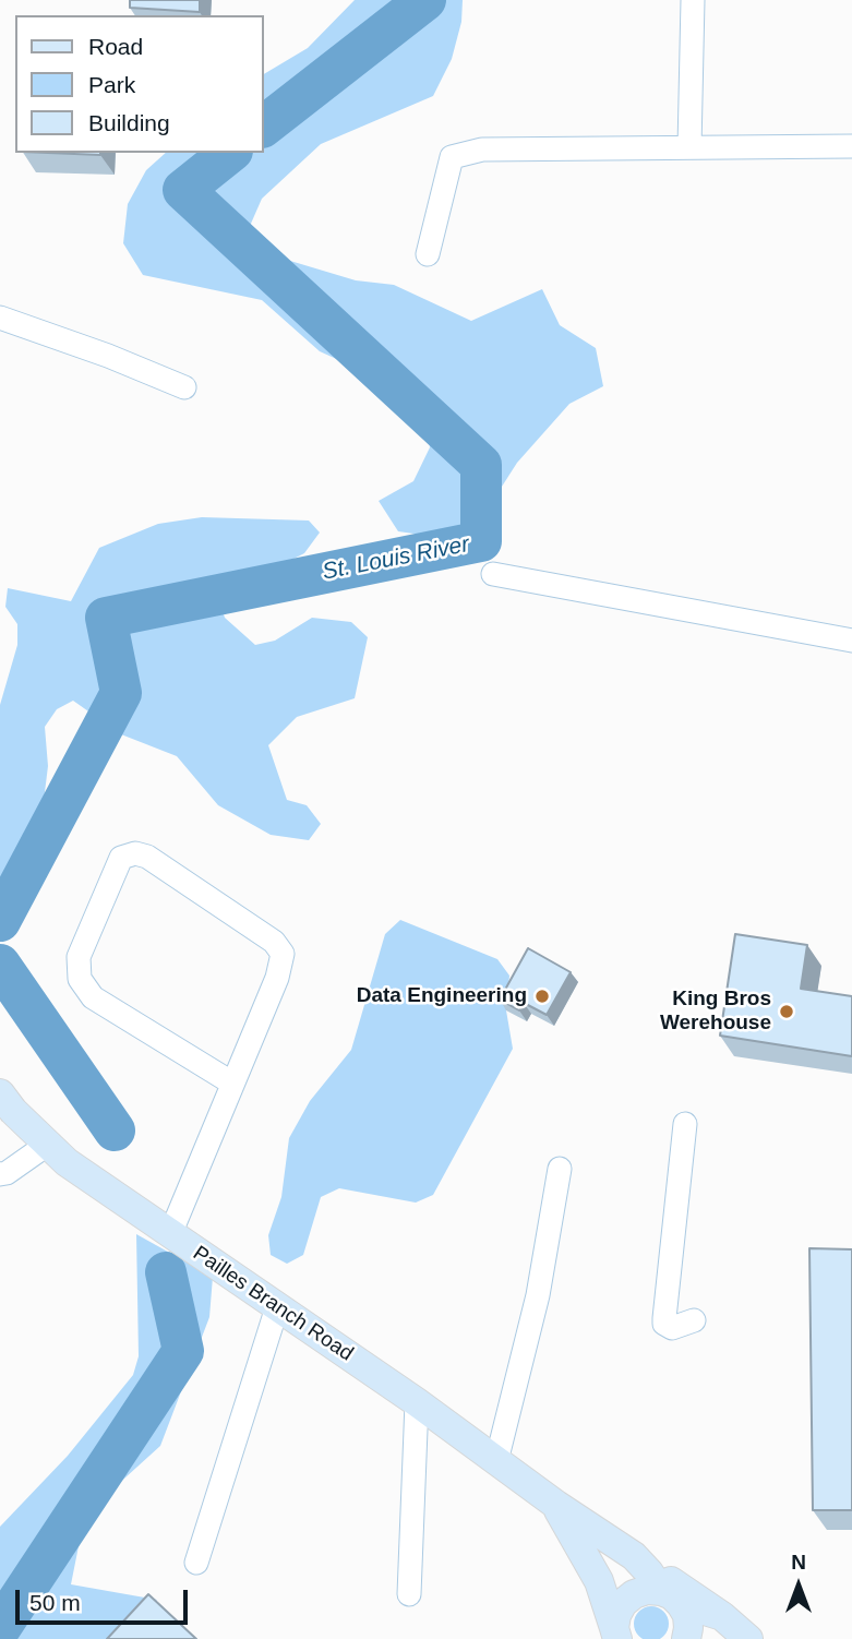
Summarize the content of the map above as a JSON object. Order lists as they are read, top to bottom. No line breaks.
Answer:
{"streets":{"main road":["Pailles Branch Road"]},"water":["St. Louis River"],"places":["Data Engineering","King Bros Werehouse"],"legend":["Road","Park","Building"],"scale_bar":"50 m","north":"top"}
